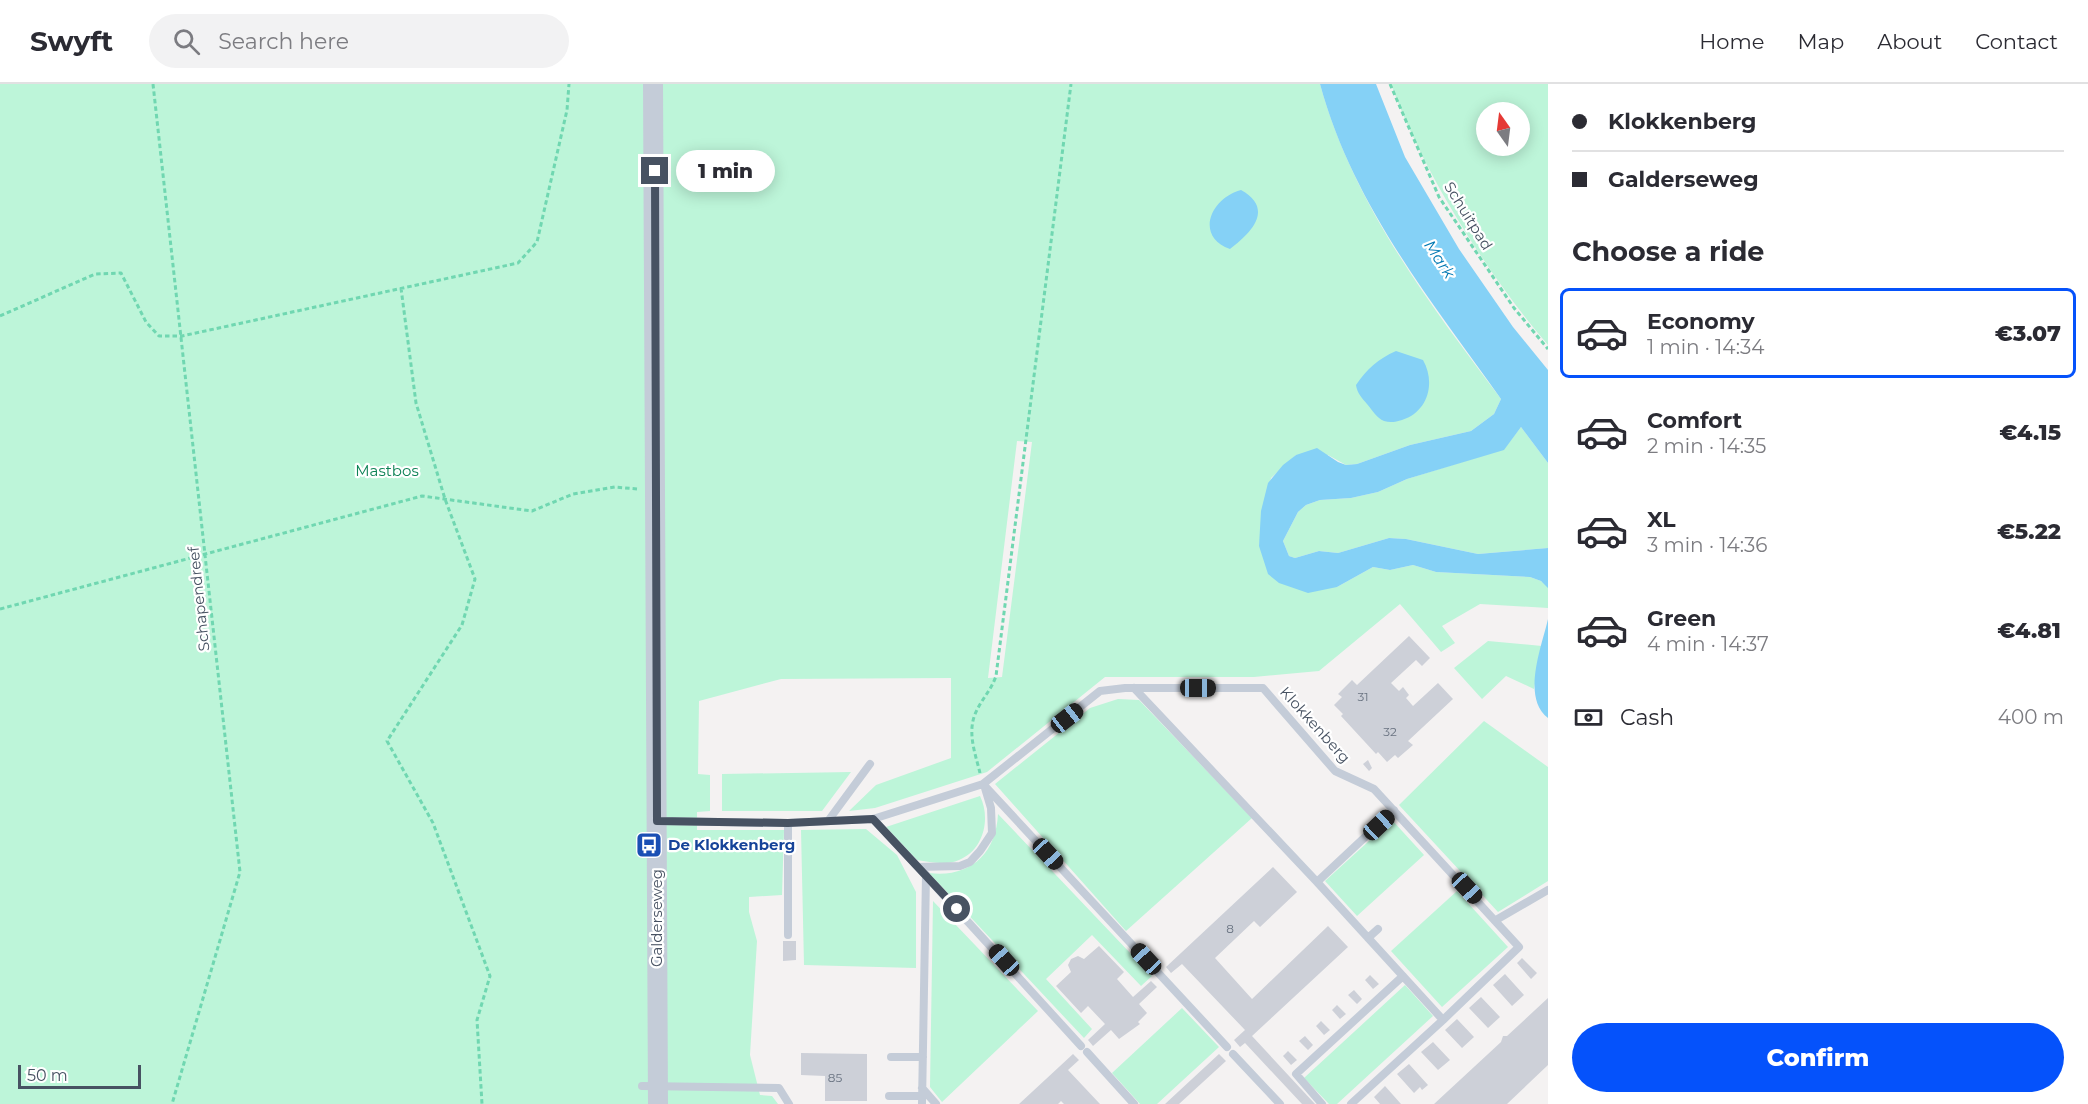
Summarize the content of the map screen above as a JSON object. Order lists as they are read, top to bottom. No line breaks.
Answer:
{"streets":{"street":["Galderseweg"],"lane":["Klokkenberg"],"path":["Schuitpad","Schapendreef"]},"crossings":[["Klokkenberg","Galderseweg"]],"water":["Mark"],"parks":["Mastbos"],"places":{"bus stop":["De Klokkenberg"]},"house_numbers":["31","32","8","85"],"scale_bar":"50 m","north":"top","page":{"header":"Swyft","search":"Search here","nav":["Home","Map","About","Contact"],"banner":["Klokkenberg","Galderseweg"],"bubble":"1 min","heading":"Choose a ride","list":[{"name":"Economy","note":"1 min · 14:34","value":"€3.07"},{"name":"Comfort","note":"2 min · 14:35","value":"€4.15"},{"name":"XL","note":"3 min · 14:36","value":"€5.22"},{"name":"Green","note":"4 min · 14:37","value":"€4.81"}],"pay":["Cash","400 m"],"buttons":"Confirm","scale":"50 m"}}
